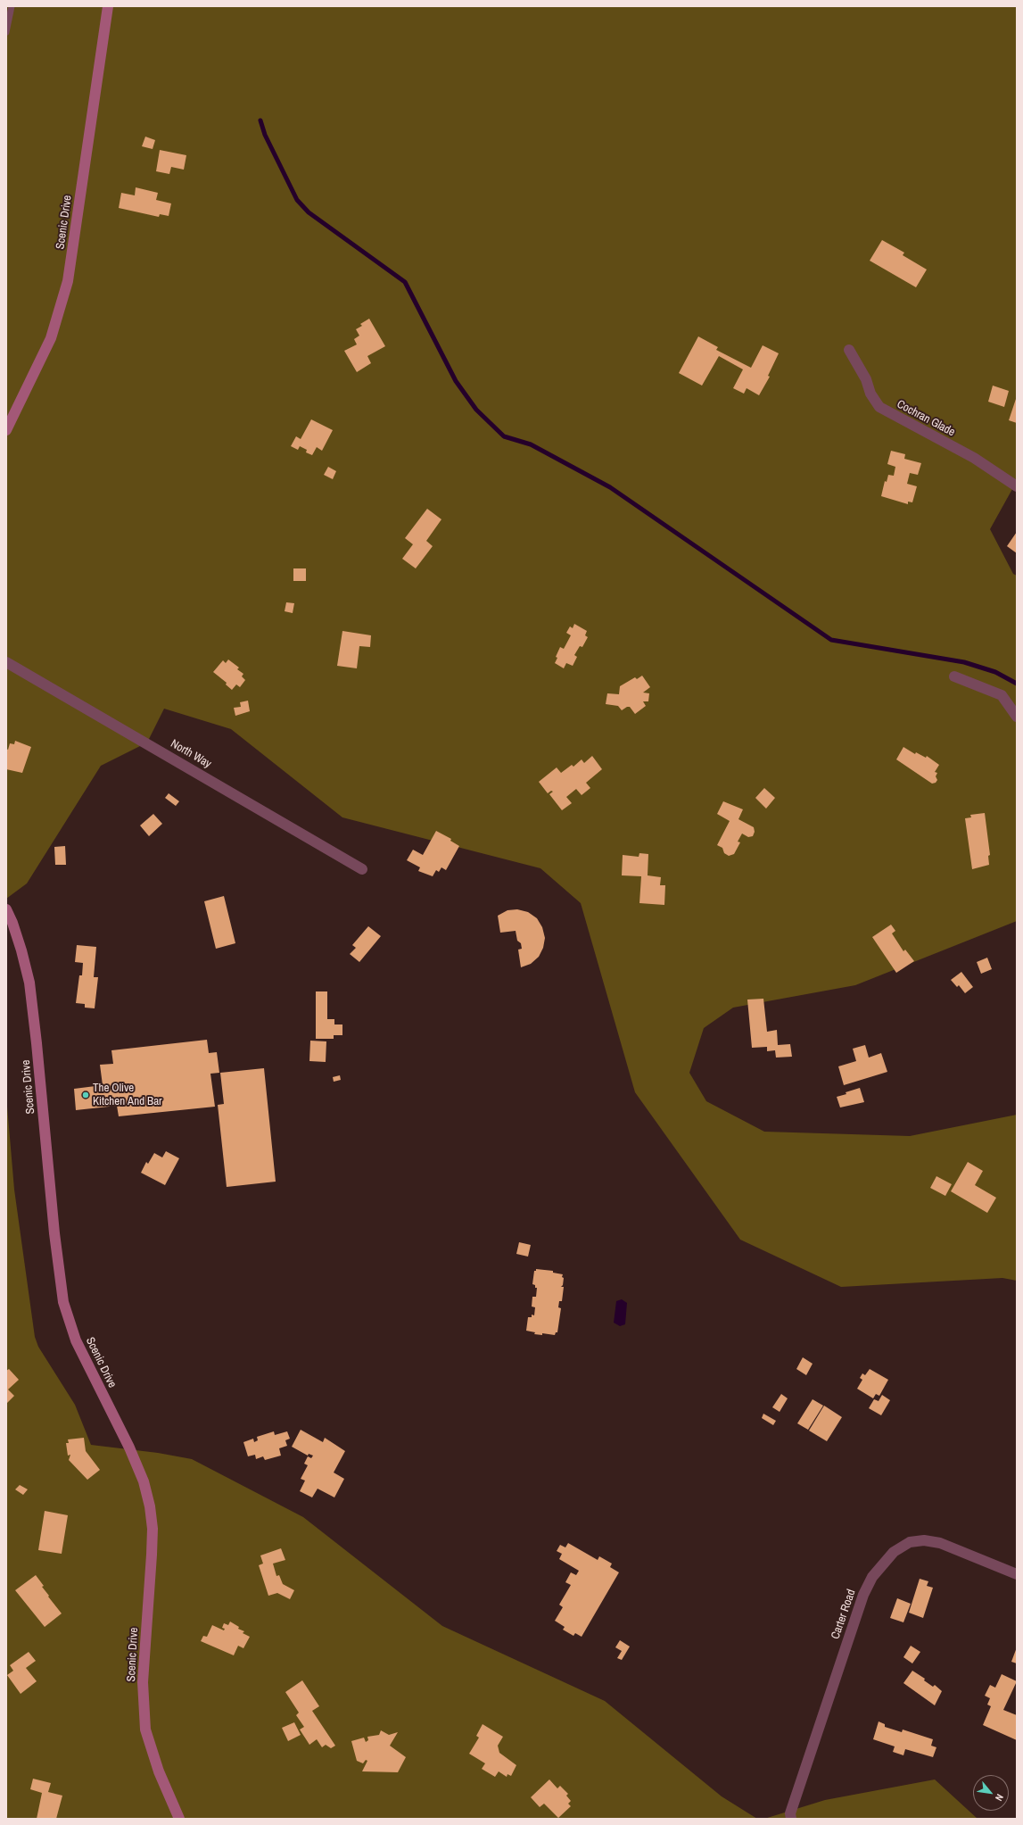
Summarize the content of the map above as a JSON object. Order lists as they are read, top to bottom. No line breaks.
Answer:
{"streets":{"street":["Scenic Drive","Cochran Glade","North Way","Carter Road"]},"places":["The Olive Kitchen And Bar"],"north":"bottom right"}
